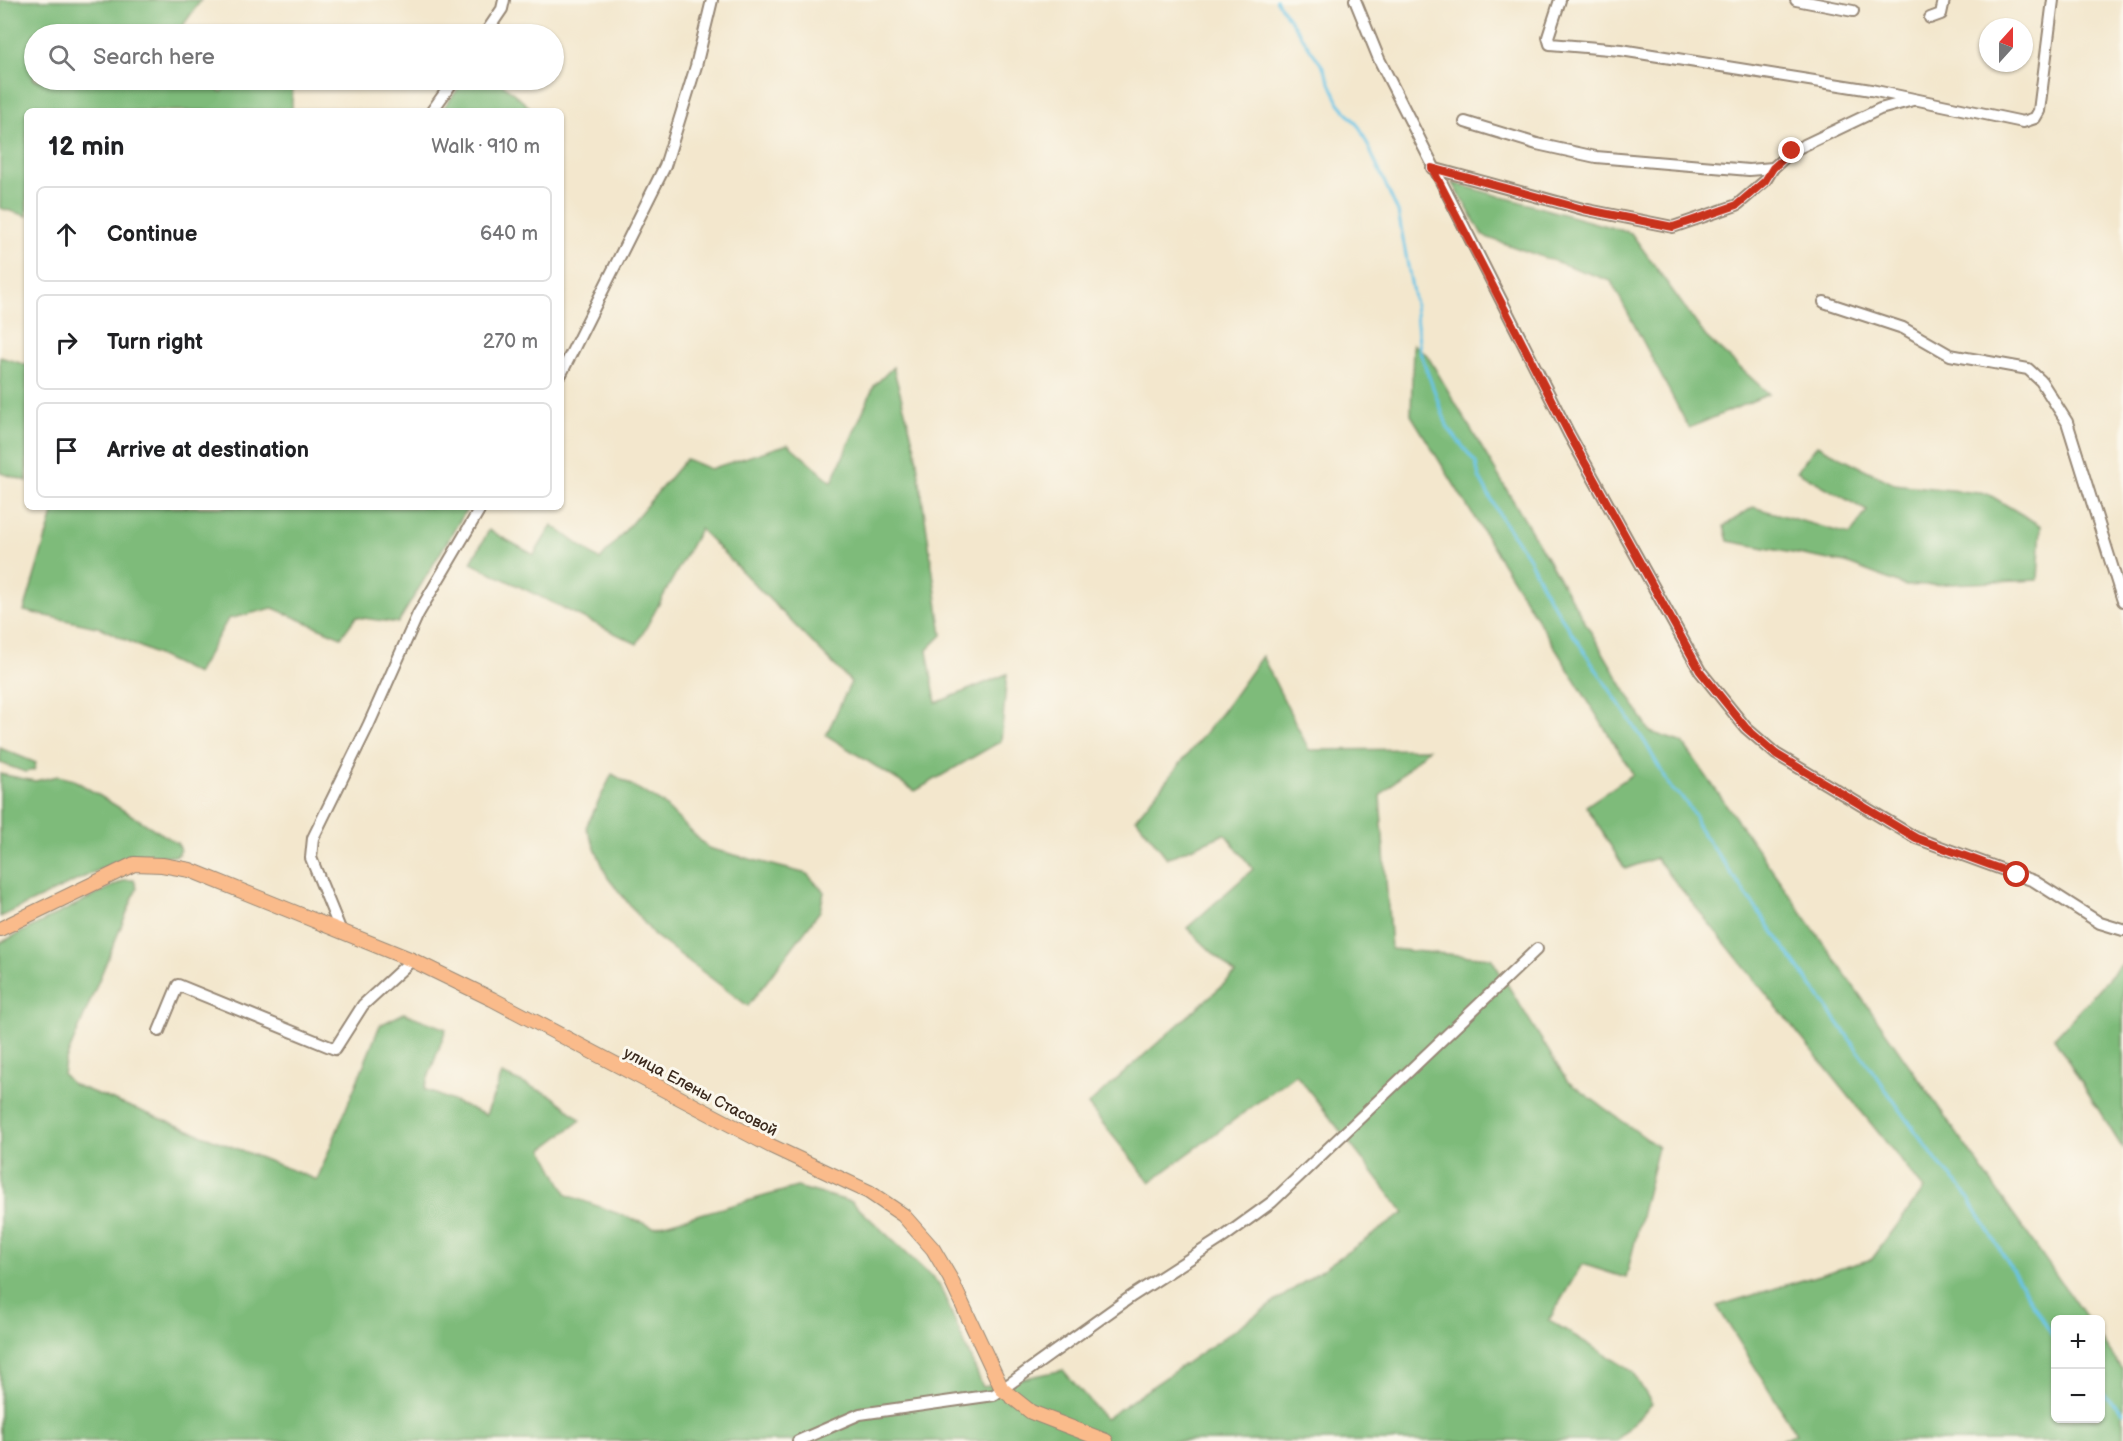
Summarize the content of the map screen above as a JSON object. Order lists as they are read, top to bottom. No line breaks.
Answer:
{"streets":{"main road":["улица Елены Стасовой"]},"north":"top","page":{"search":"Search here","heading":["12 min","Walk · 910 m"],"list":[["Continue","640 m"],["Turn right","270 m"],"Arrive at destination"],"map_buttons":["+","−"]}}
